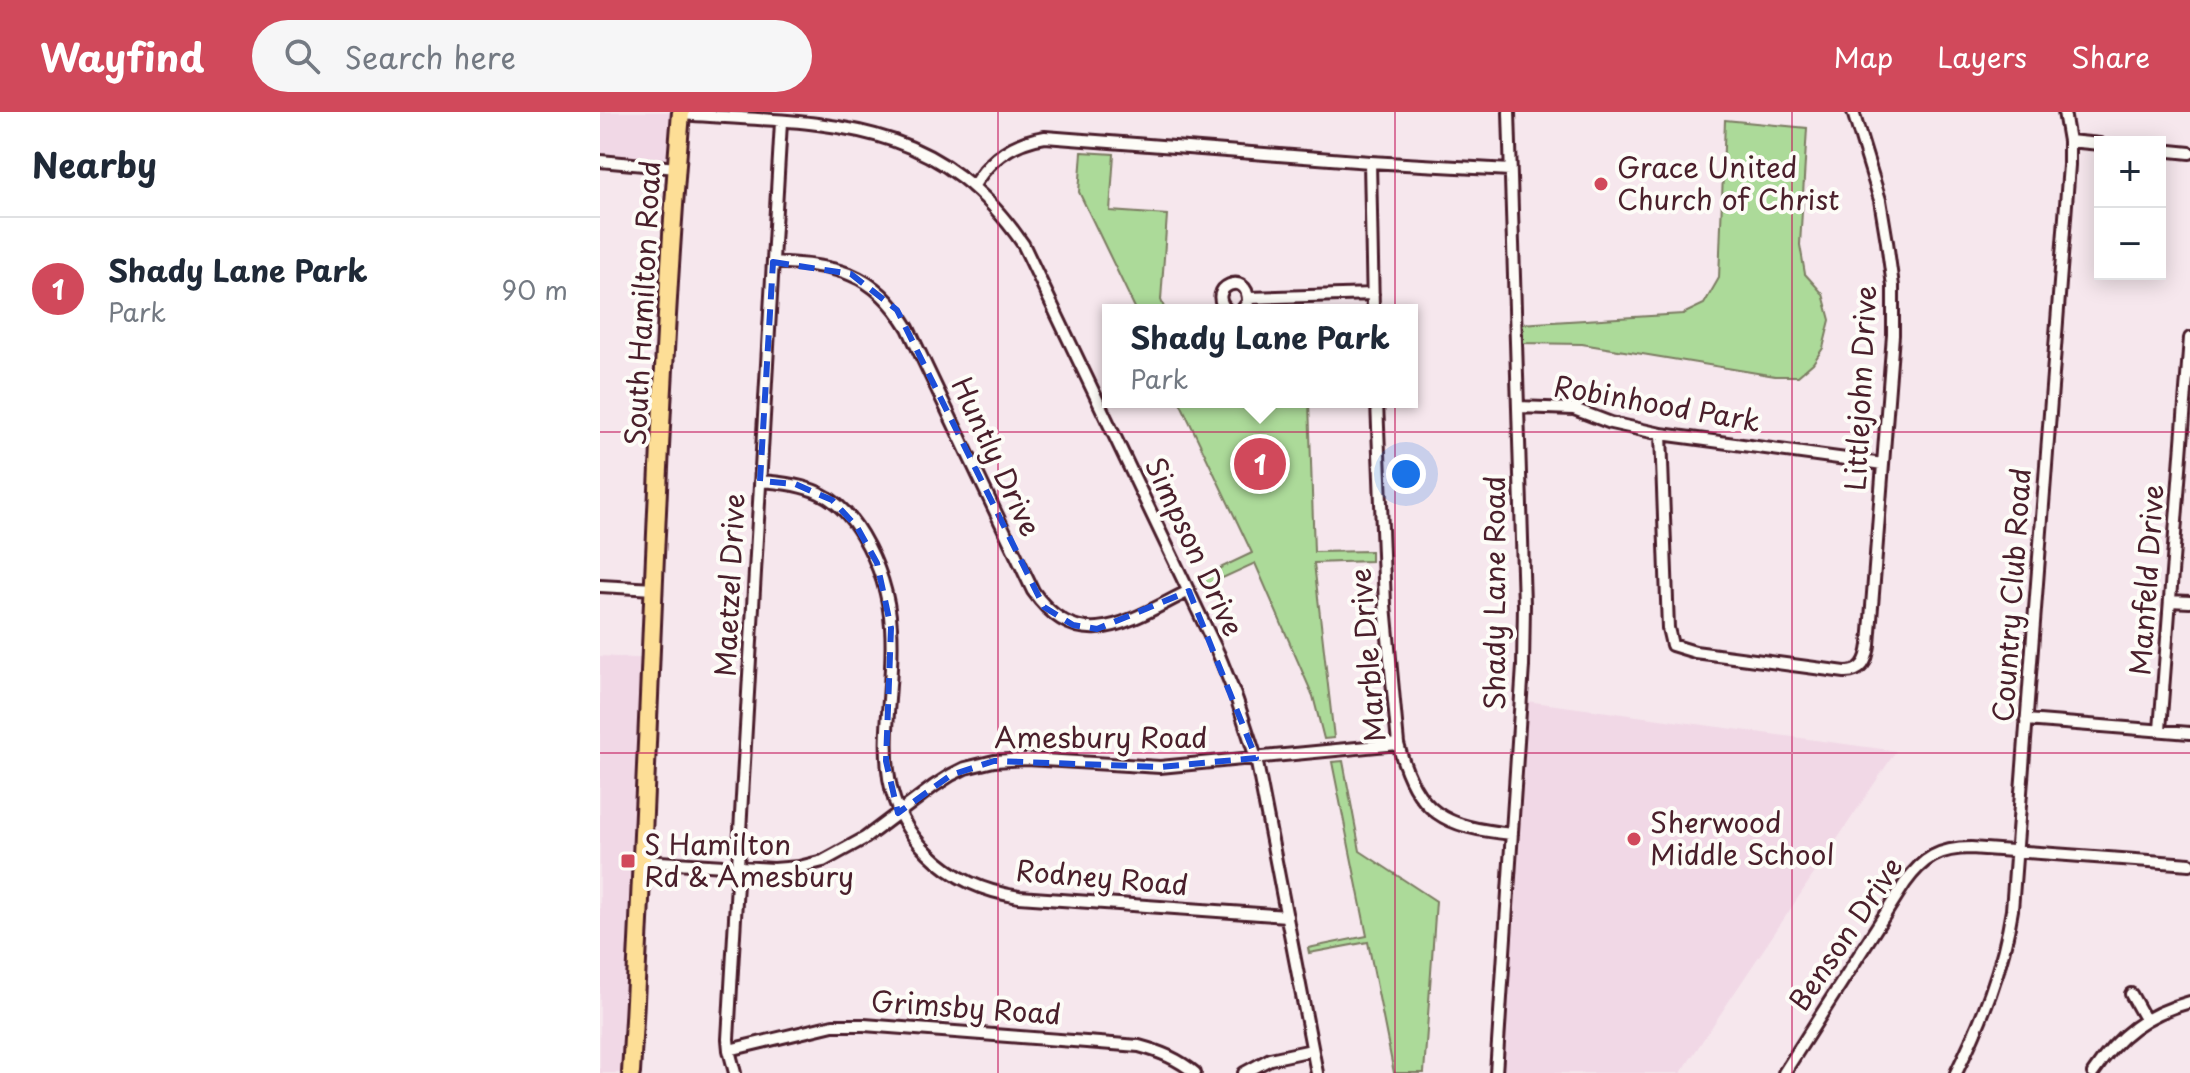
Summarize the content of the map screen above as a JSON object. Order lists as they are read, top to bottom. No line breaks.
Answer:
{"streets":{"main road":["South Hamilton Road"],"street":["Littlejohn Drive","Robinhood Park","Huntly Drive","Simpson Drive","Manfeld Drive","Maetzel Drive","Shady Lane Road","Country Club Road","Marble Drive","Amesbury Road","Rodney Road","Benson Drive","Grimsby Road"]},"crossings":[["South Hamilton Road","Simpson Drive"],["South Hamilton Road","Amesbury Road"],["Littlejohn Drive","Robinhood Park"],["Robinhood Park","Shady Lane Road"],["Huntly Drive","Simpson Drive"],["Huntly Drive","Maetzel Drive"],["Simpson Drive","Maetzel Drive"],["Simpson Drive","Amesbury Road"],["Simpson Drive","Rodney Road"],["Maetzel Drive","Amesbury Road"],["Maetzel Drive","Grimsby Road"],["Shady Lane Road","Marble Drive"],["Country Club Road","Benson Drive"],["Marble Drive","Amesbury Road"],["Amesbury Road","Rodney Road"]],"places":{"other":["Grace United Church of Christ","Sherwood Middle School"],"transit":["S Hamilton Rd & Amesbury"]},"page":{"header":"Wayfind","search":"Search here","nav":["Map","Layers","Share"],"heading":"Nearby","map_buttons":["+","−"],"list":[{"mark":"1","name":"Shady Lane Park","note":"Park","value":"90 m"}],"popup":["Shady Lane Park","Park"],"pins":"1"}}
